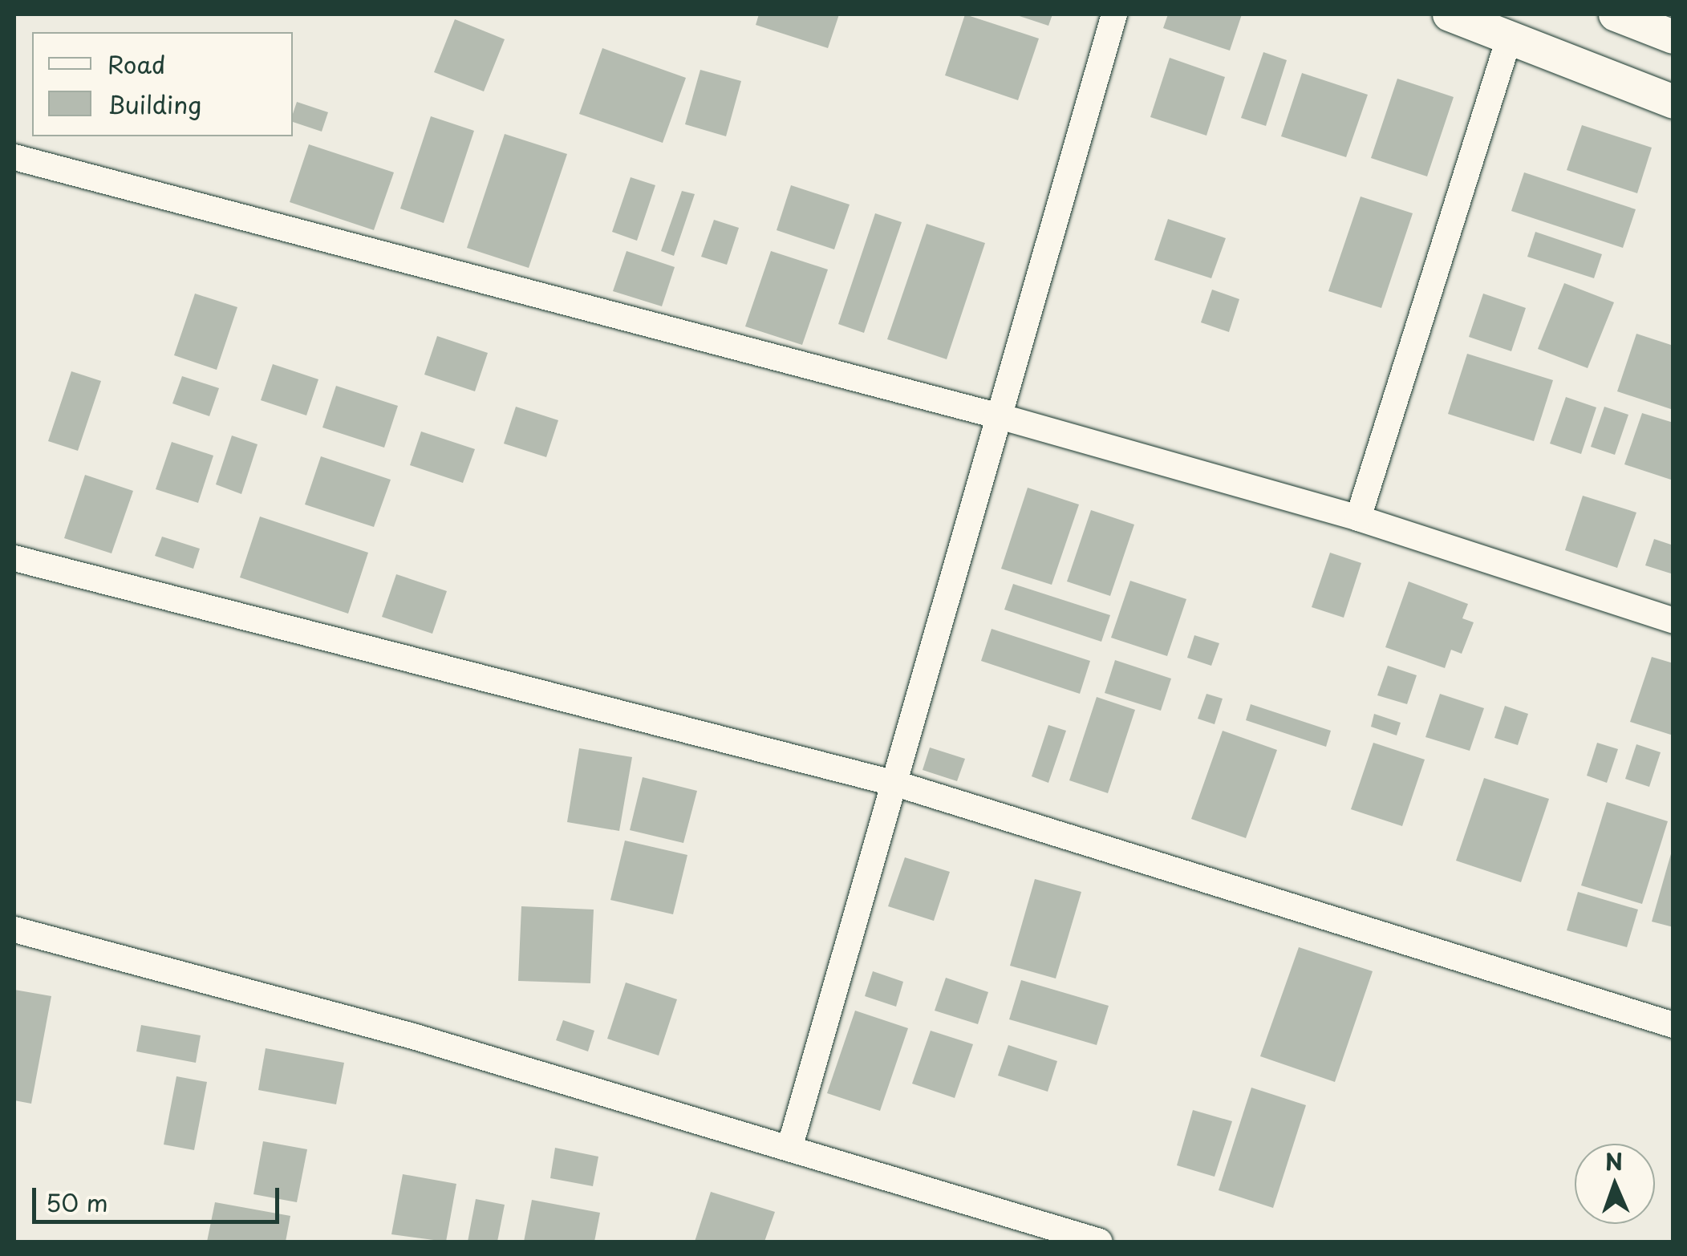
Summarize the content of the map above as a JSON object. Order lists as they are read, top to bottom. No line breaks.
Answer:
{"legend":["Road","Building"],"scale_bar":"50 m","north":"top"}
